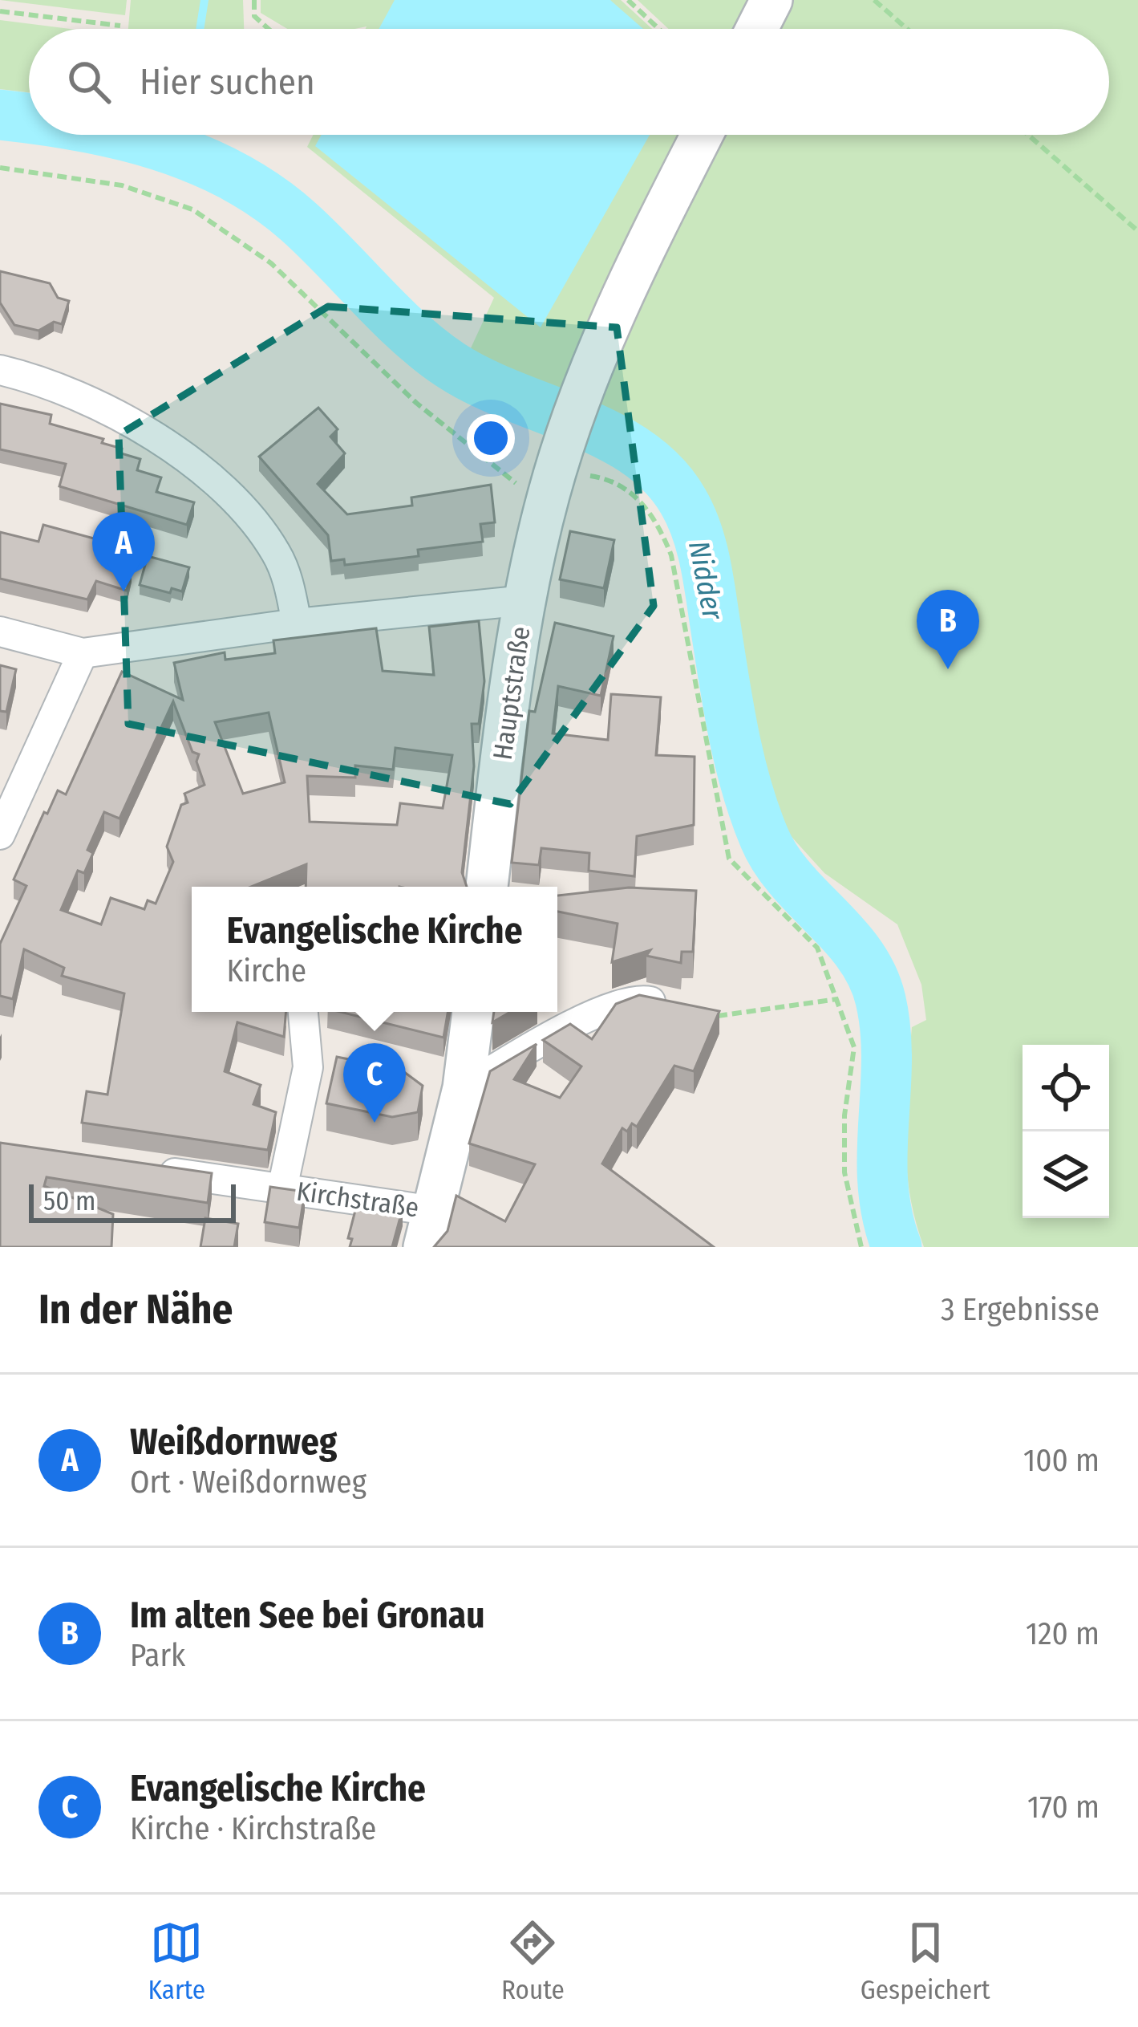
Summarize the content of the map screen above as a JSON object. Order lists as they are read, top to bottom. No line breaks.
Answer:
{"streets":{"street":["Hauptstraße","Kirchstraße"]},"water":["Nidder"],"scale_bar":"50 m","page":{"search":"Hier suchen","pins":["A","B","C"],"popup":["Evangelische Kirche","Kirche"],"scale":"50 m","heading":["In der Nähe","3 Ergebnisse"],"list":[{"mark":"A","name":"Weißdornweg","note":"Ort · Weißdornweg","value":"100 m"},{"mark":"B","name":"Im alten See bei Gronau","note":"Park","value":"120 m"},{"mark":"C","name":"Evangelische Kirche","note":"Kirche · Kirchstraße","value":"170 m"}],"nav":["Karte","Route","Gespeichert"]}}
